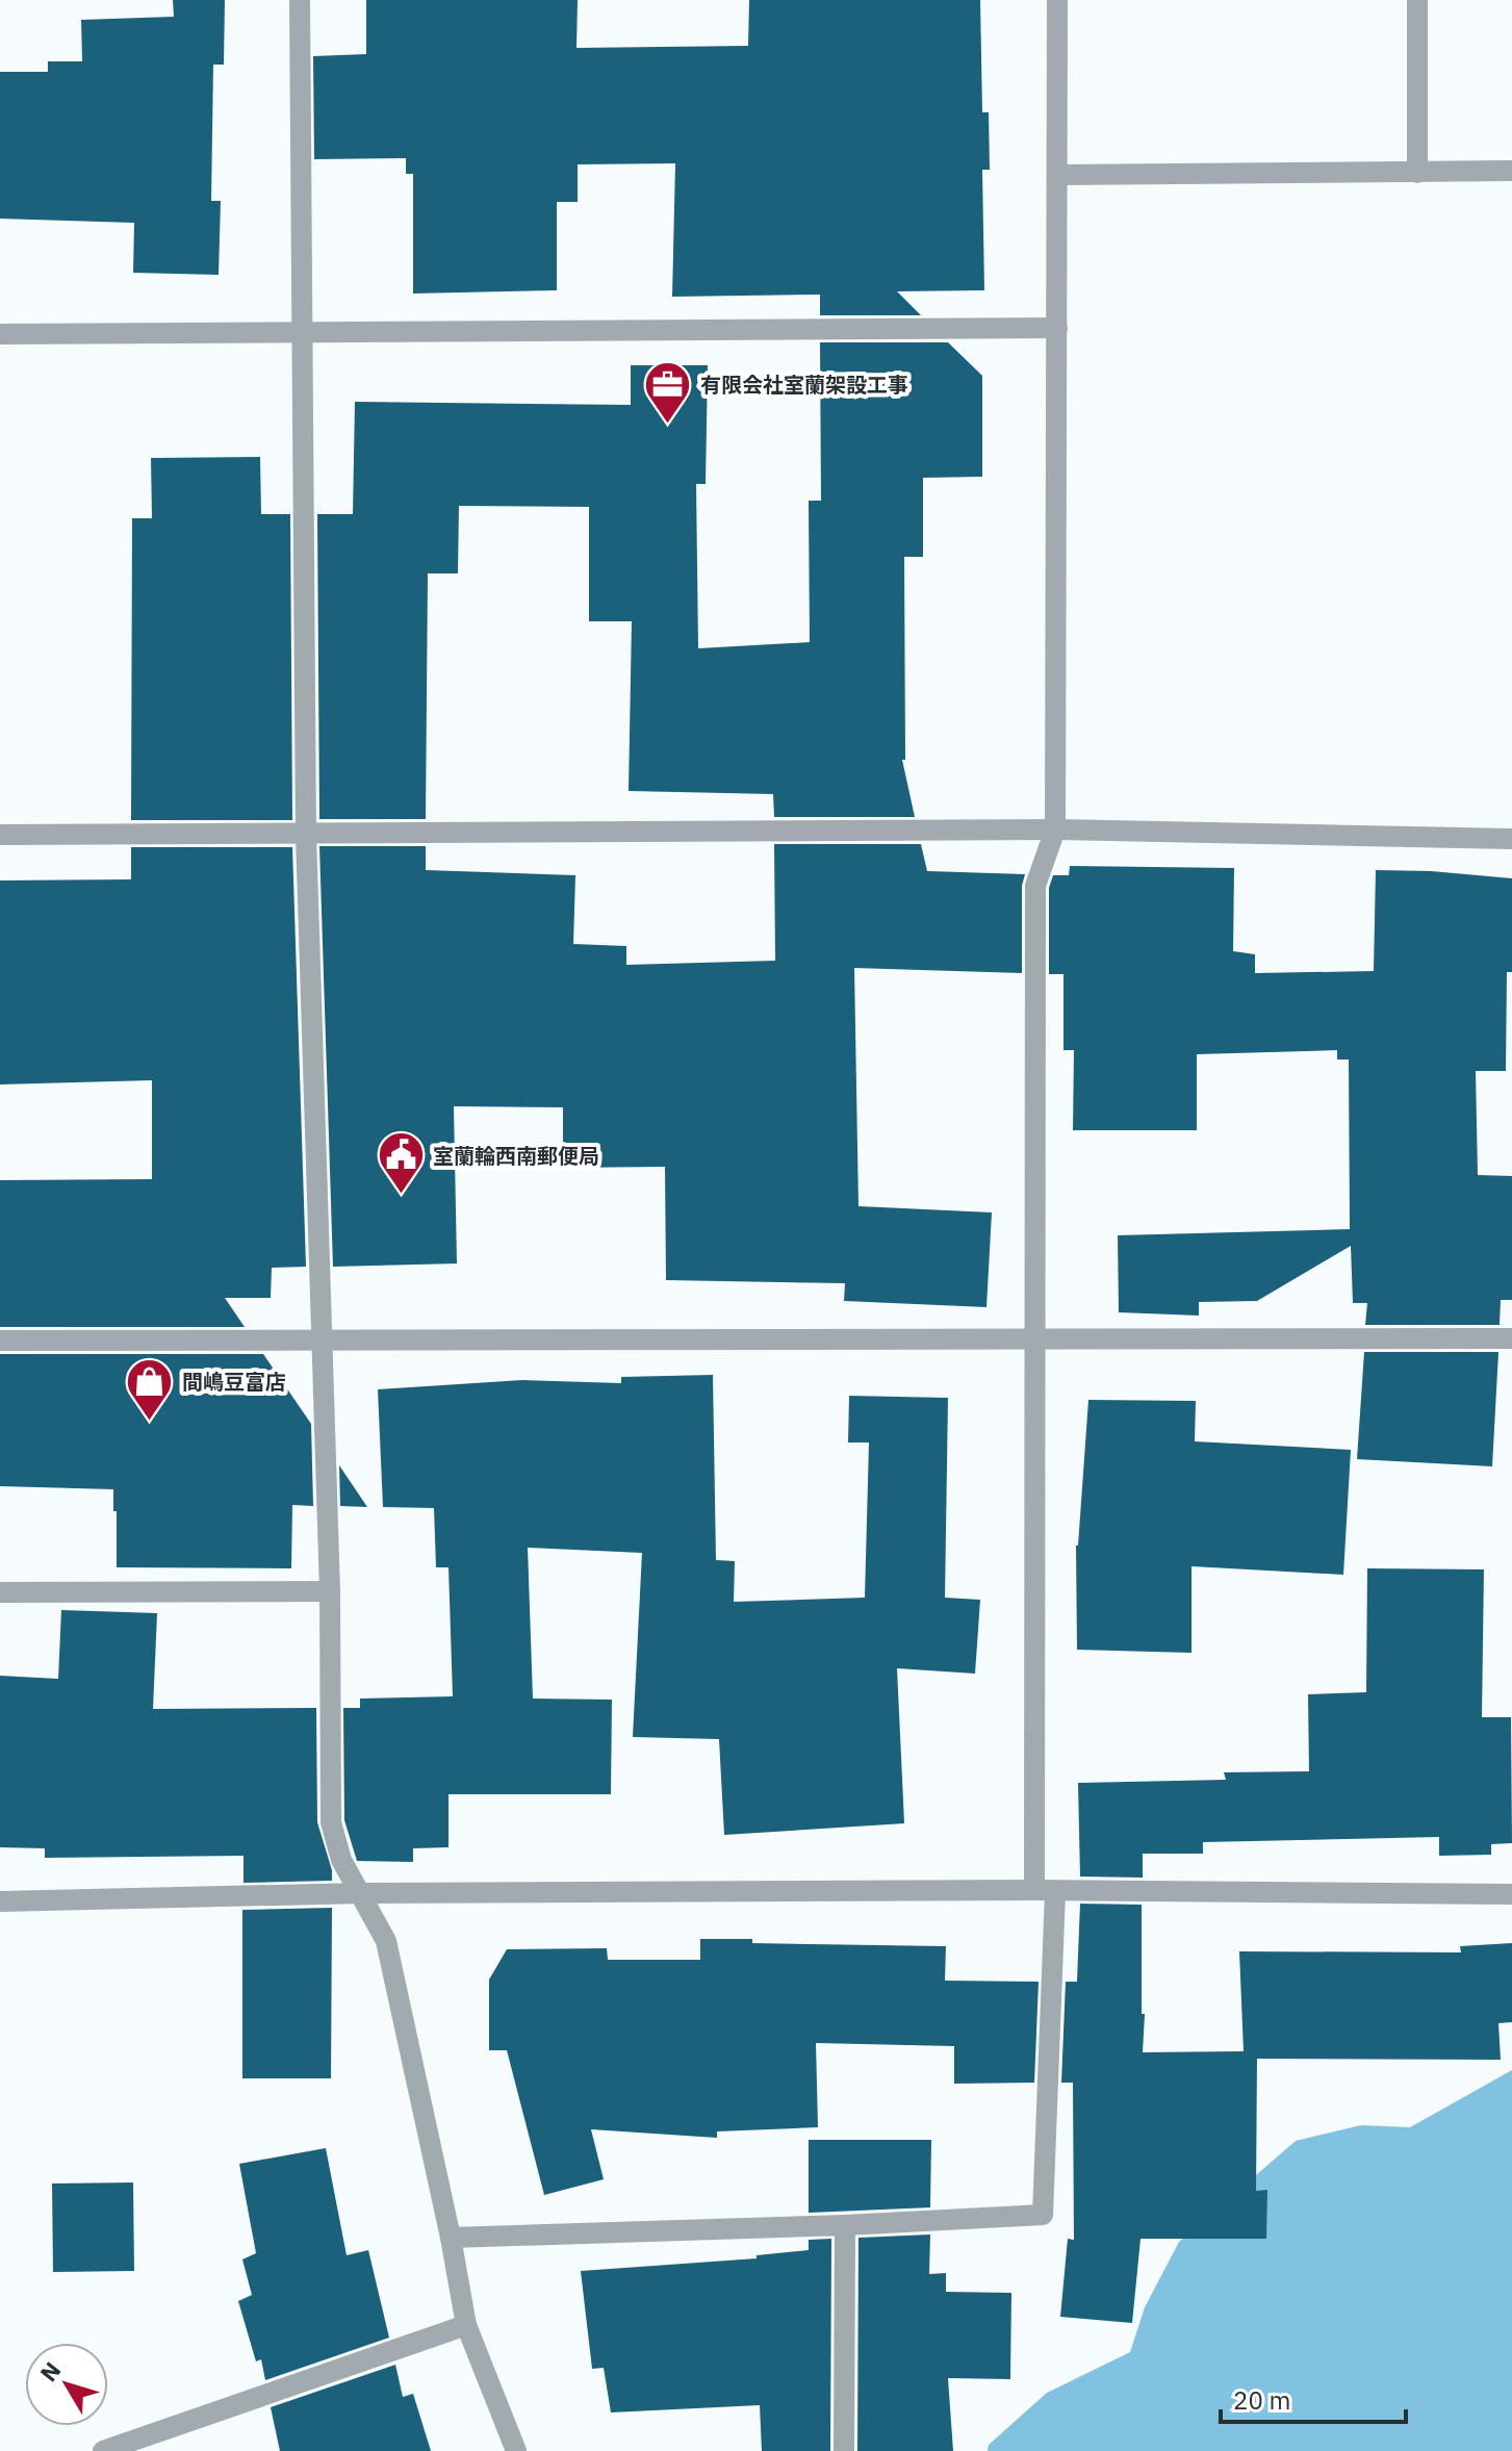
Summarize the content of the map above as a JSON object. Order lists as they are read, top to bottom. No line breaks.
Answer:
{"places":{"office":["有限会社室蘭架設工事"],"public building":["室蘭輪西南郵便局"],"shop":["間嶋豆富店"]},"scale_bar":"20 m","north":"top left"}
